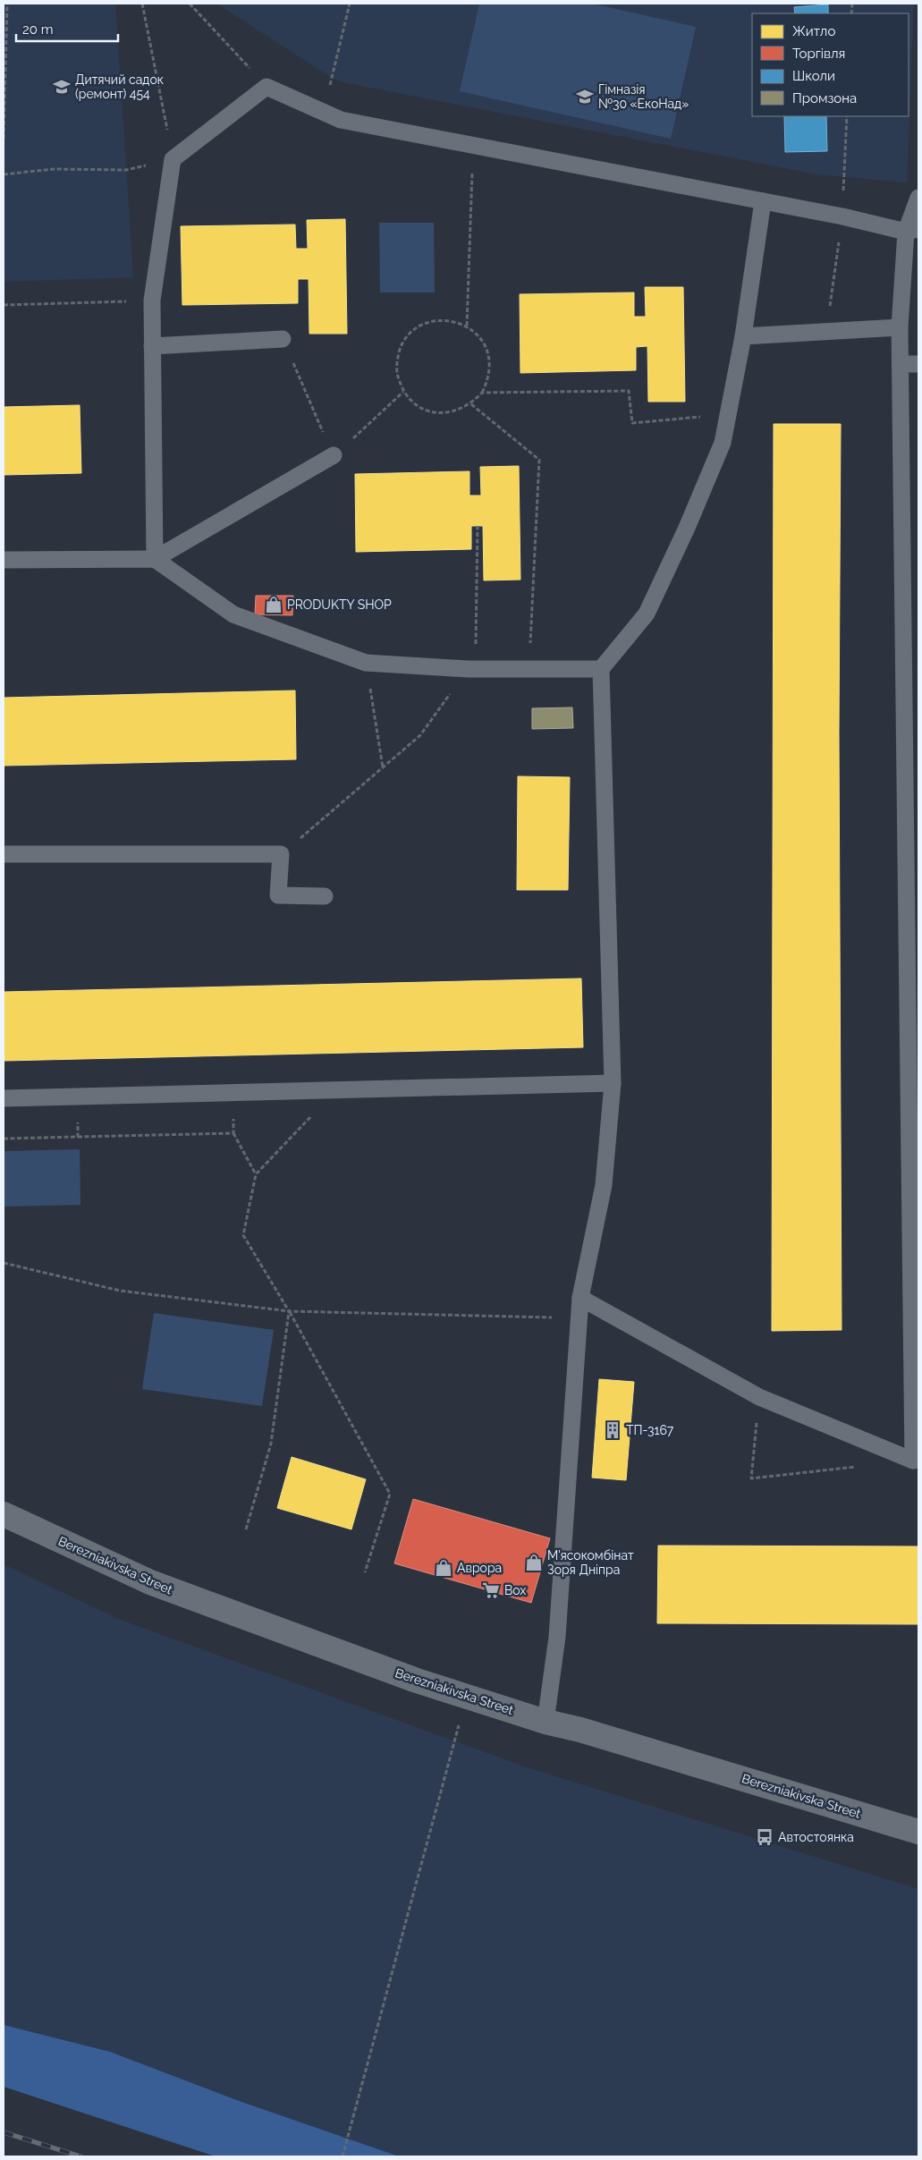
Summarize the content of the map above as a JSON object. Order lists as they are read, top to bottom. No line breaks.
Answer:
{"streets":{"street":["Berezniakivska Street"]},"places":{"school or university":["Дитячий садок (ремонт) 454","Гімназія №30 «ЕкоНад»"],"shop":["PRODUKTY SHOP","М'ясокомбінат Зоря Дніпра","Аврора"],"building":["ТП-3167"],"supermarket":["Box"],"bus stop":["Автостоянка"]},"legend":["Житло","Торгівля","Школи","Промзона"],"scale_bar":"20 m"}
